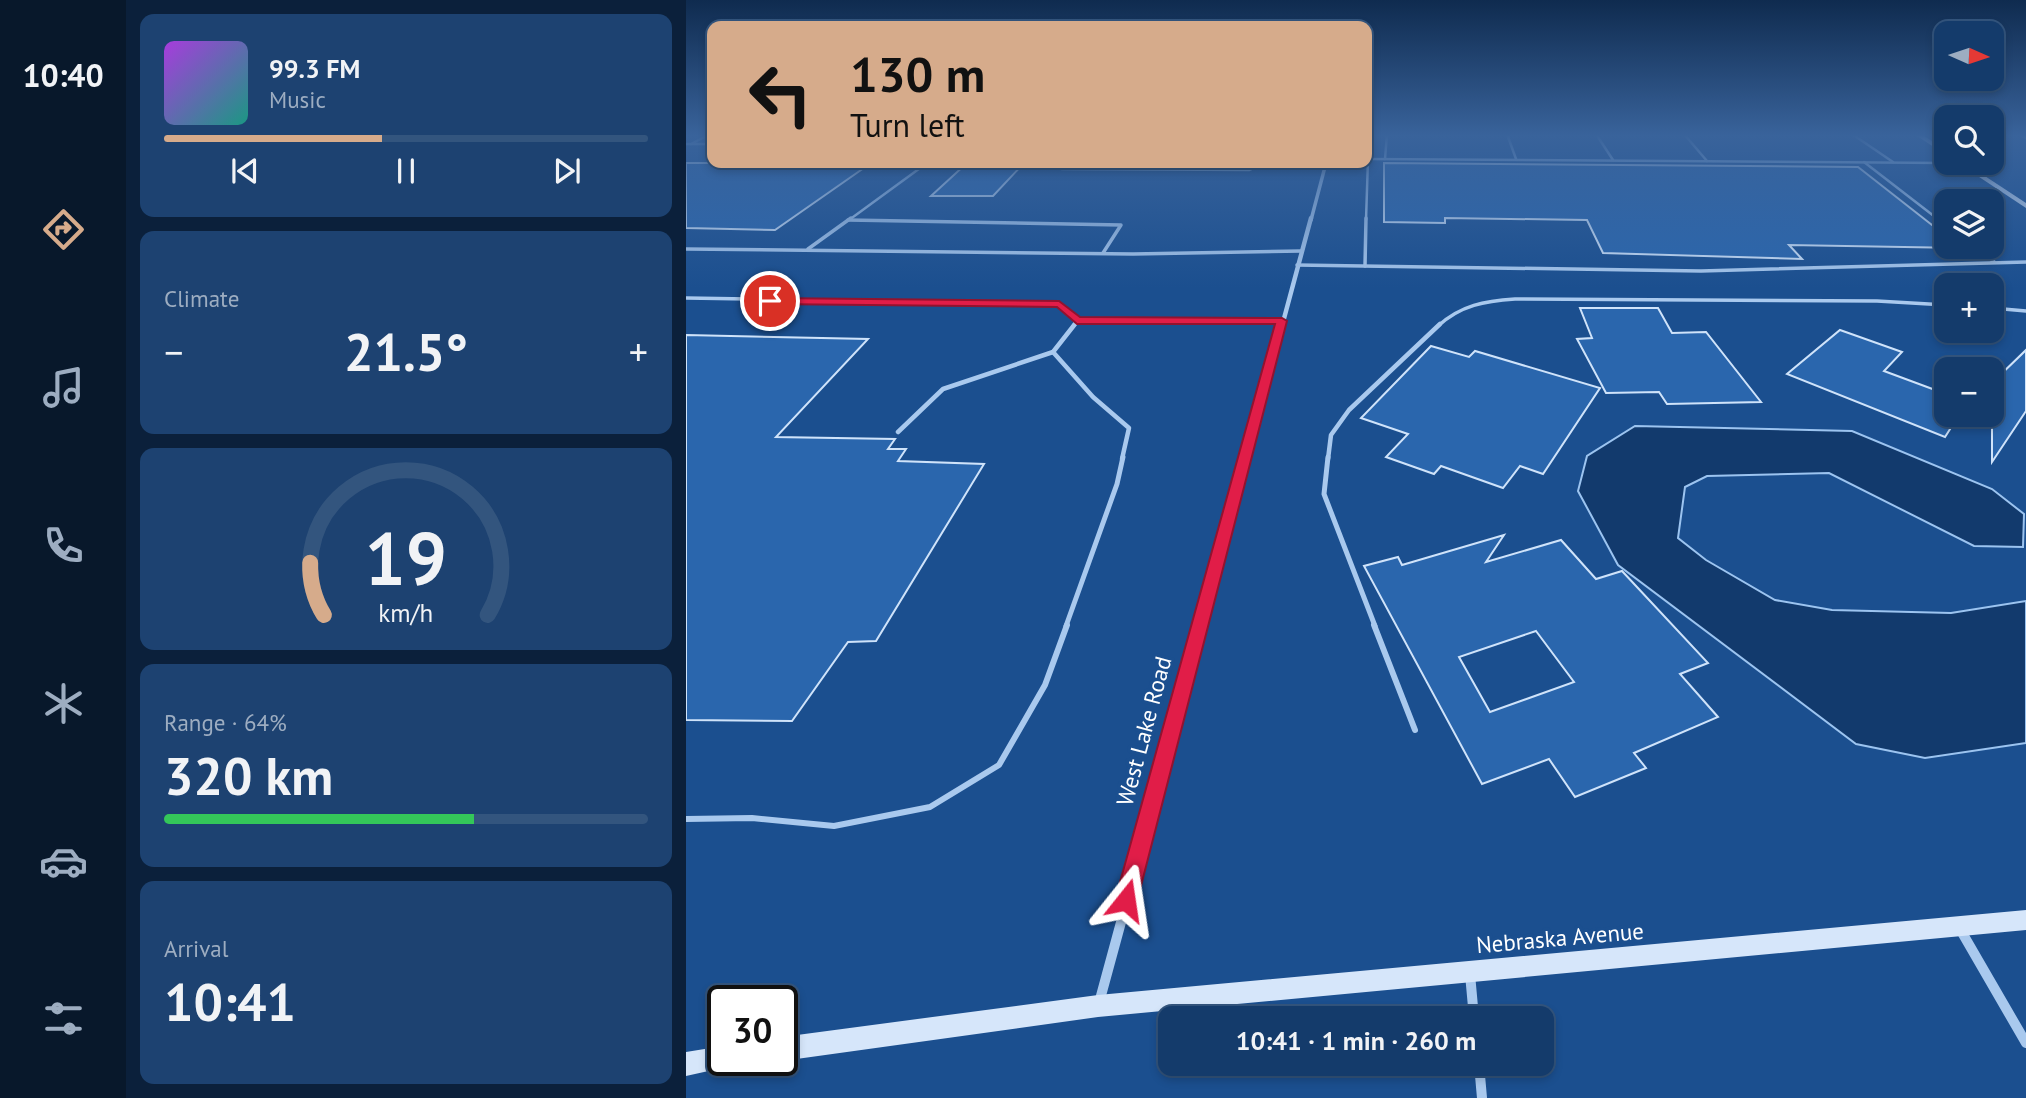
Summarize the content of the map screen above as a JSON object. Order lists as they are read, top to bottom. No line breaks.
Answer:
{"streets":{"street":["West Lake Road","Nebraska Avenue"]},"crossings":[["West Lake Road","Nebraska Avenue"]],"north":"right","page":{"tabs":"10:40","map_buttons":["+","−"],"turn":["130 m","Turn left"],"song":["99.3 FM","Music"],"tile":["Climate",["Range · 64%","320 km"],["Arrival","10:41"]],"heat":["−","21.5°","+"],"limit":"30","trip":"10:41 · 1 min · 260 m","gauge":["19","km/h"]}}
